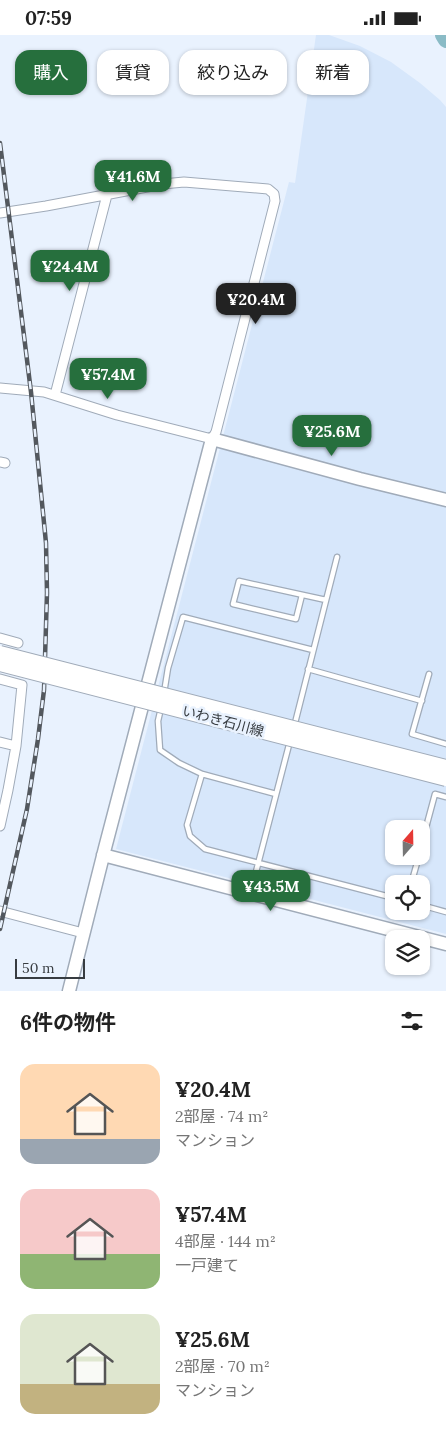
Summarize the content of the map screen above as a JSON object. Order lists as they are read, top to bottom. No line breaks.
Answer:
{"streets":{"main road":["いわき石川線"]},"scale_bar":"50 m","north":"top","page":{"status":"07:59","chip":["購入","賃貸","絞り込み","新着"],"price":["¥41.6M","¥24.4M","¥20.4M","¥57.4M","¥25.6M","¥43.5M"],"scale":"50 m","heading":"6件の物件","list":[{"name":"¥20.4M","note":"2部屋 · 74 m² · マンション"},{"name":"¥57.4M","note":"4部屋 · 144 m² · 一戸建て"},{"name":"¥25.6M","note":"2部屋 · 70 m² · マンション"}]}}
